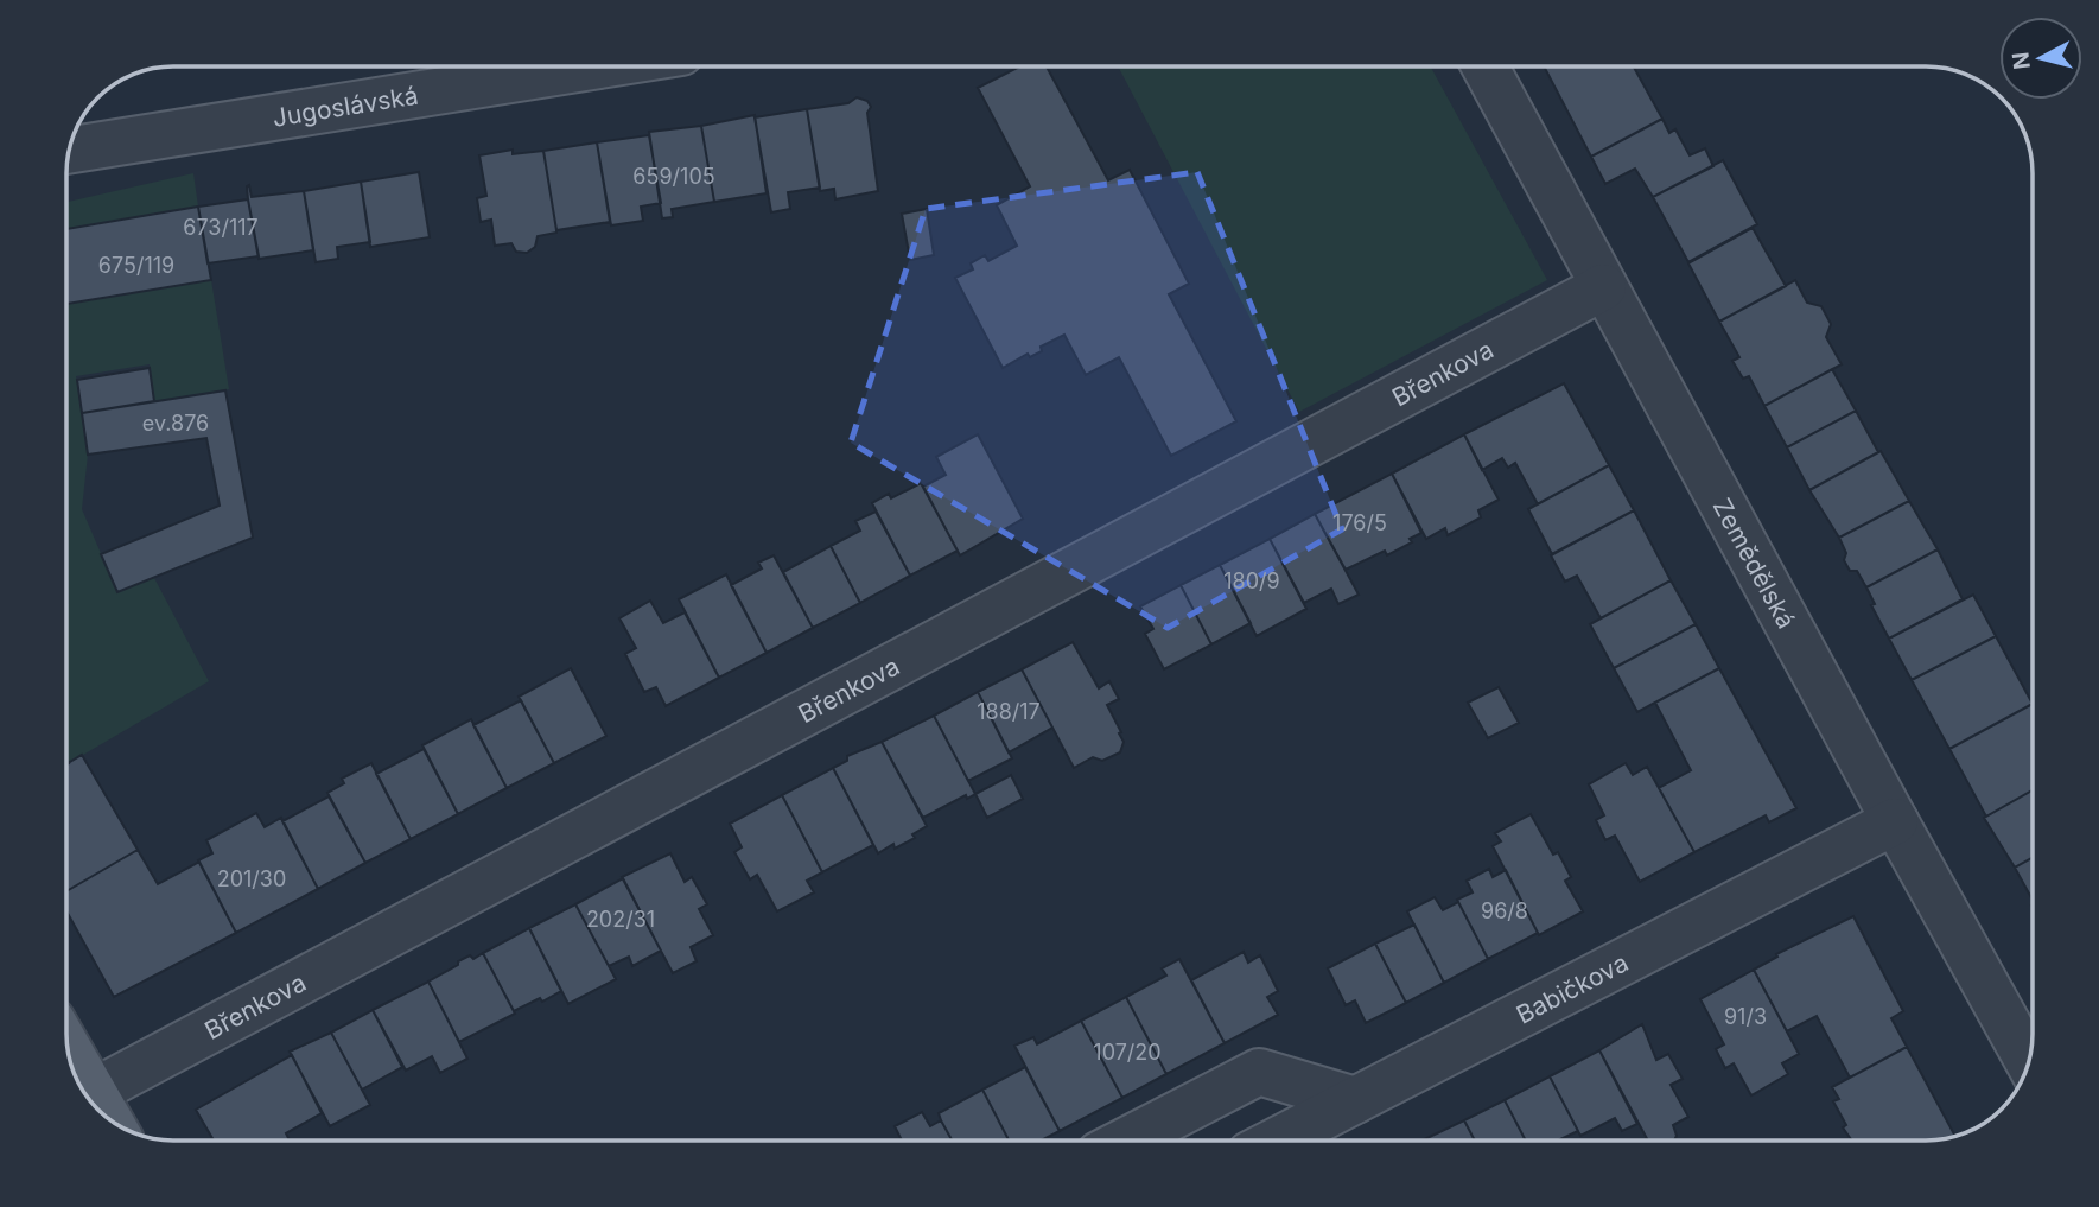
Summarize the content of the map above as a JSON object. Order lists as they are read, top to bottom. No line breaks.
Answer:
{"streets":{"street":["Jugoslávská","Břenkova","Zemědělská","Babičkova"]},"crossings":[["Břenkova","Zemědělská"],["Zemědělská","Babičkova"]],"house_numbers":["659/105","673/117","675/119","ev.876","176/5","180/9","188/17","201/30","96/8","202/31","91/3","107/20"],"north":"left"}
